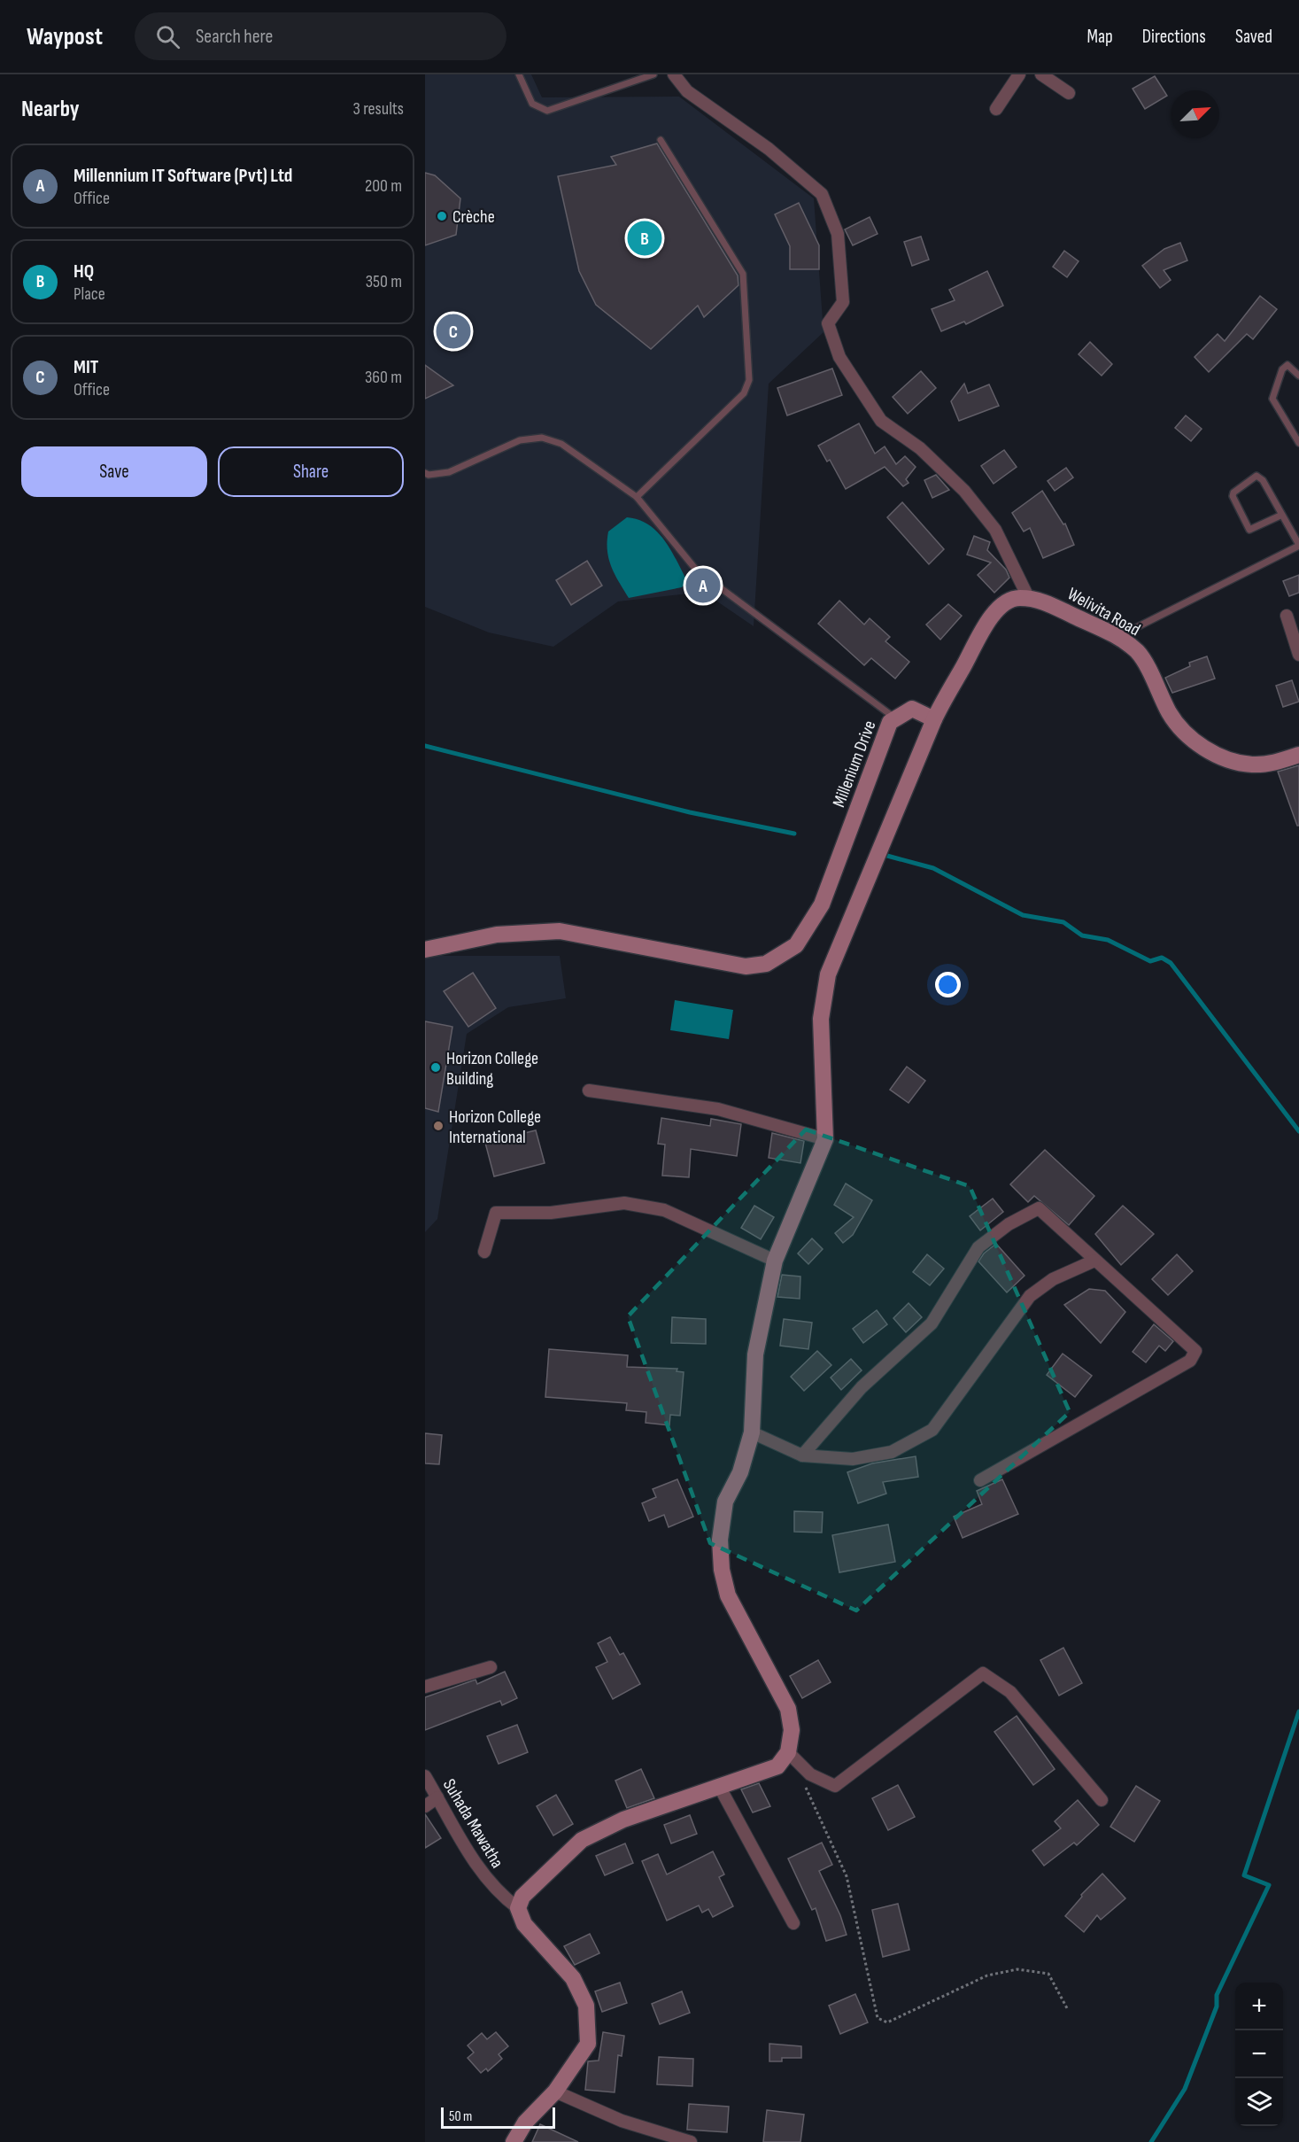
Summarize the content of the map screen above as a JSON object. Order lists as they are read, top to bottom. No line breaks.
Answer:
{"streets":{"street":["Welivita Road","Millenium Drive","Suhada Mawatha"]},"places":["Crèche","Horizon College Building","Horizon College International"],"scale_bar":"50 m","north":"top right","page":{"header":"Waypost","search":"Search here","nav":["Map","Directions","Saved"],"heading":["Nearby","3 results"],"list":[{"mark":"A","name":"Millennium IT Software (Pvt) Ltd","note":"Office","value":"200 m"},{"mark":"B","name":"HQ","note":"Place","value":"350 m"},{"mark":"C","name":"MIT","note":"Office","value":"360 m"}],"pins":["B","C","A"],"buttons":["Save","Share"],"map_buttons":["+","−"],"scale":"50 m"}}
